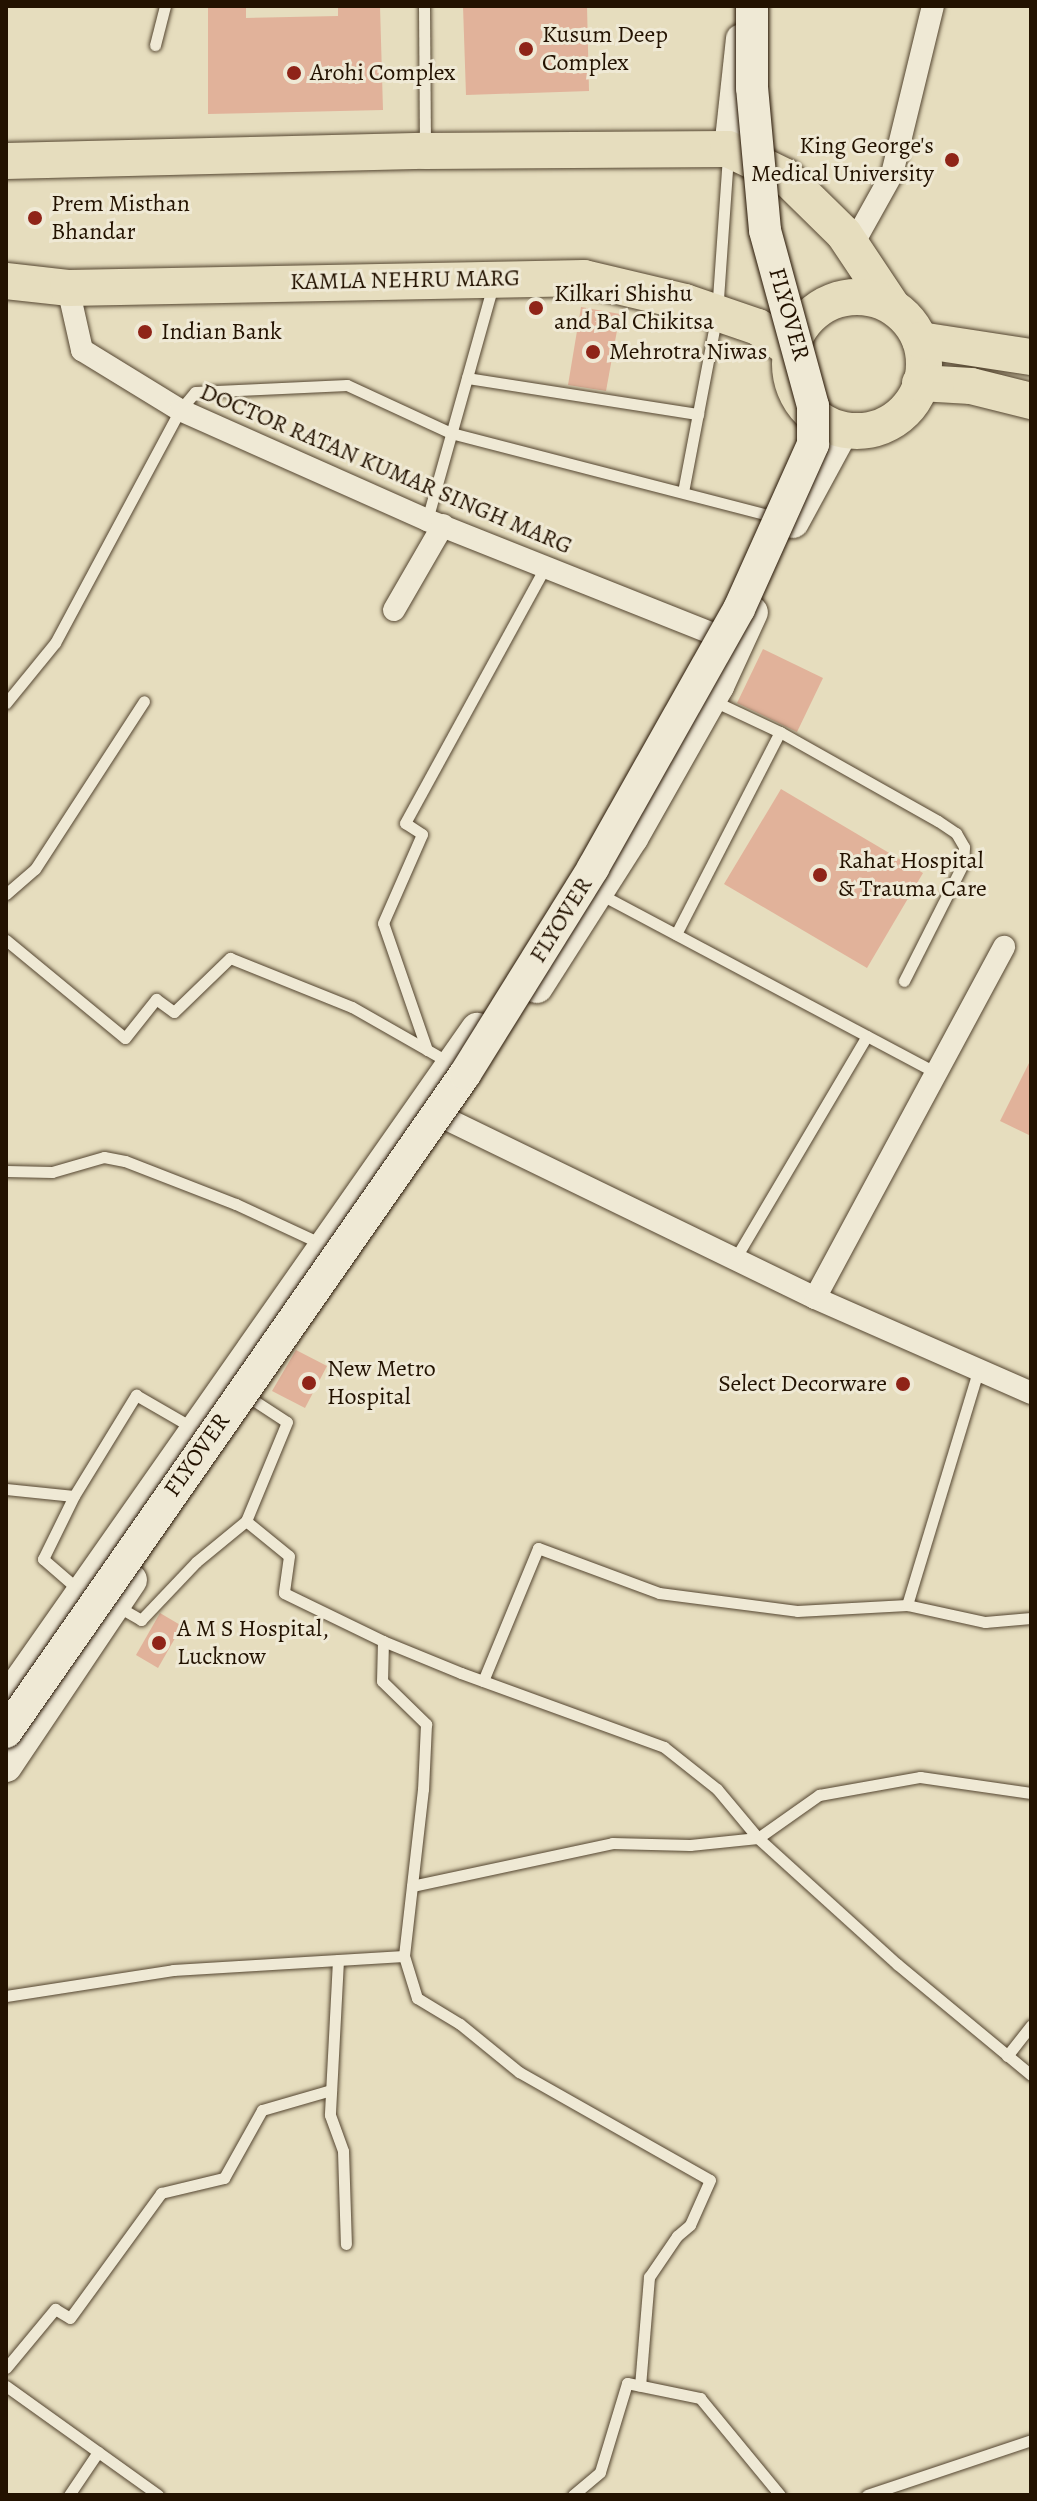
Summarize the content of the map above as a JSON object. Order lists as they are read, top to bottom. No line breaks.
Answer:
{"streets":{"main road":["KAMLA NEHRU MARG","FLYOVER"],"street":["DOCTOR RATAN KUMAR SINGH MARG"]},"crossings":[["KAMLA NEHRU MARG","DOCTOR RATAN KUMAR SINGH MARG"]],"places":["Kusum Deep Complex","Arohi Complex","King George's Medical University","Prem Misthan Bhandar","Kilkari Shishu and Bal Chikitsa","Indian Bank","Mehrotra Niwas","Rahat Hospital & Trauma Care","New Metro Hospital","Select Decorware","A M S Hospital, Lucknow"]}
